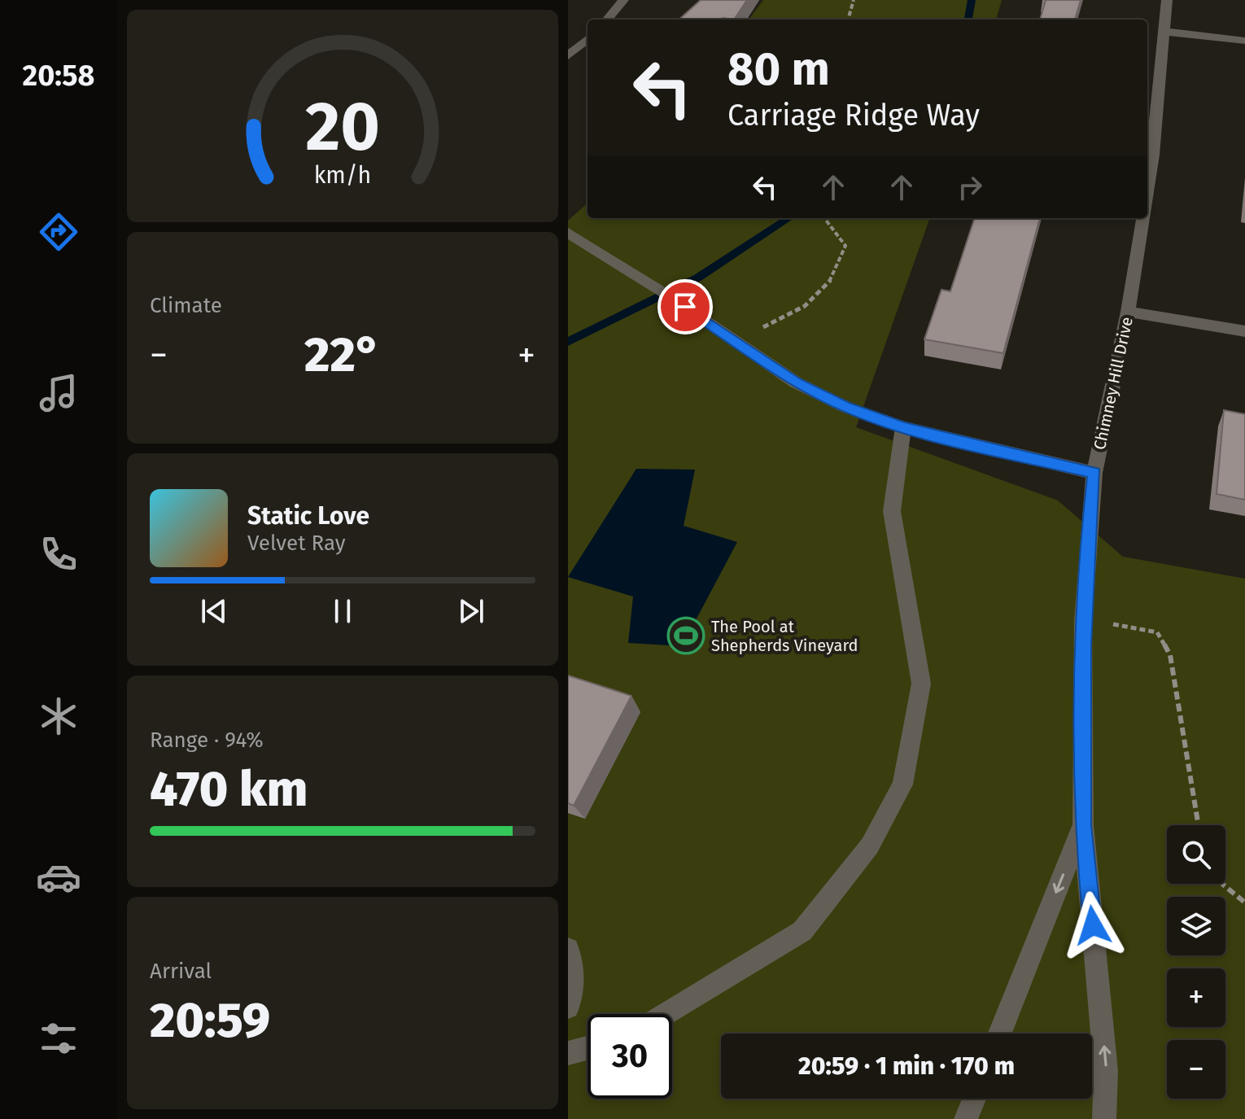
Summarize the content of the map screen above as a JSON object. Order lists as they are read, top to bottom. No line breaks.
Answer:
{"streets":{"street":["Chimney Hill Drive"]},"places":{"sports":["The Pool at Shepherds Vineyard"]},"page":{"tabs":"20:58","turn":["80 m","Carriage Ridge Way"],"tile":["Climate",["Range · 94%","470 km"],["Arrival","20:59"]],"heat":["−","22°","+"],"song":["Static Love","Velvet Ray"],"map_buttons":["+","−"],"limit":"30","trip":"20:59 · 1 min · 170 m","gauge":["20","km/h"]}}
